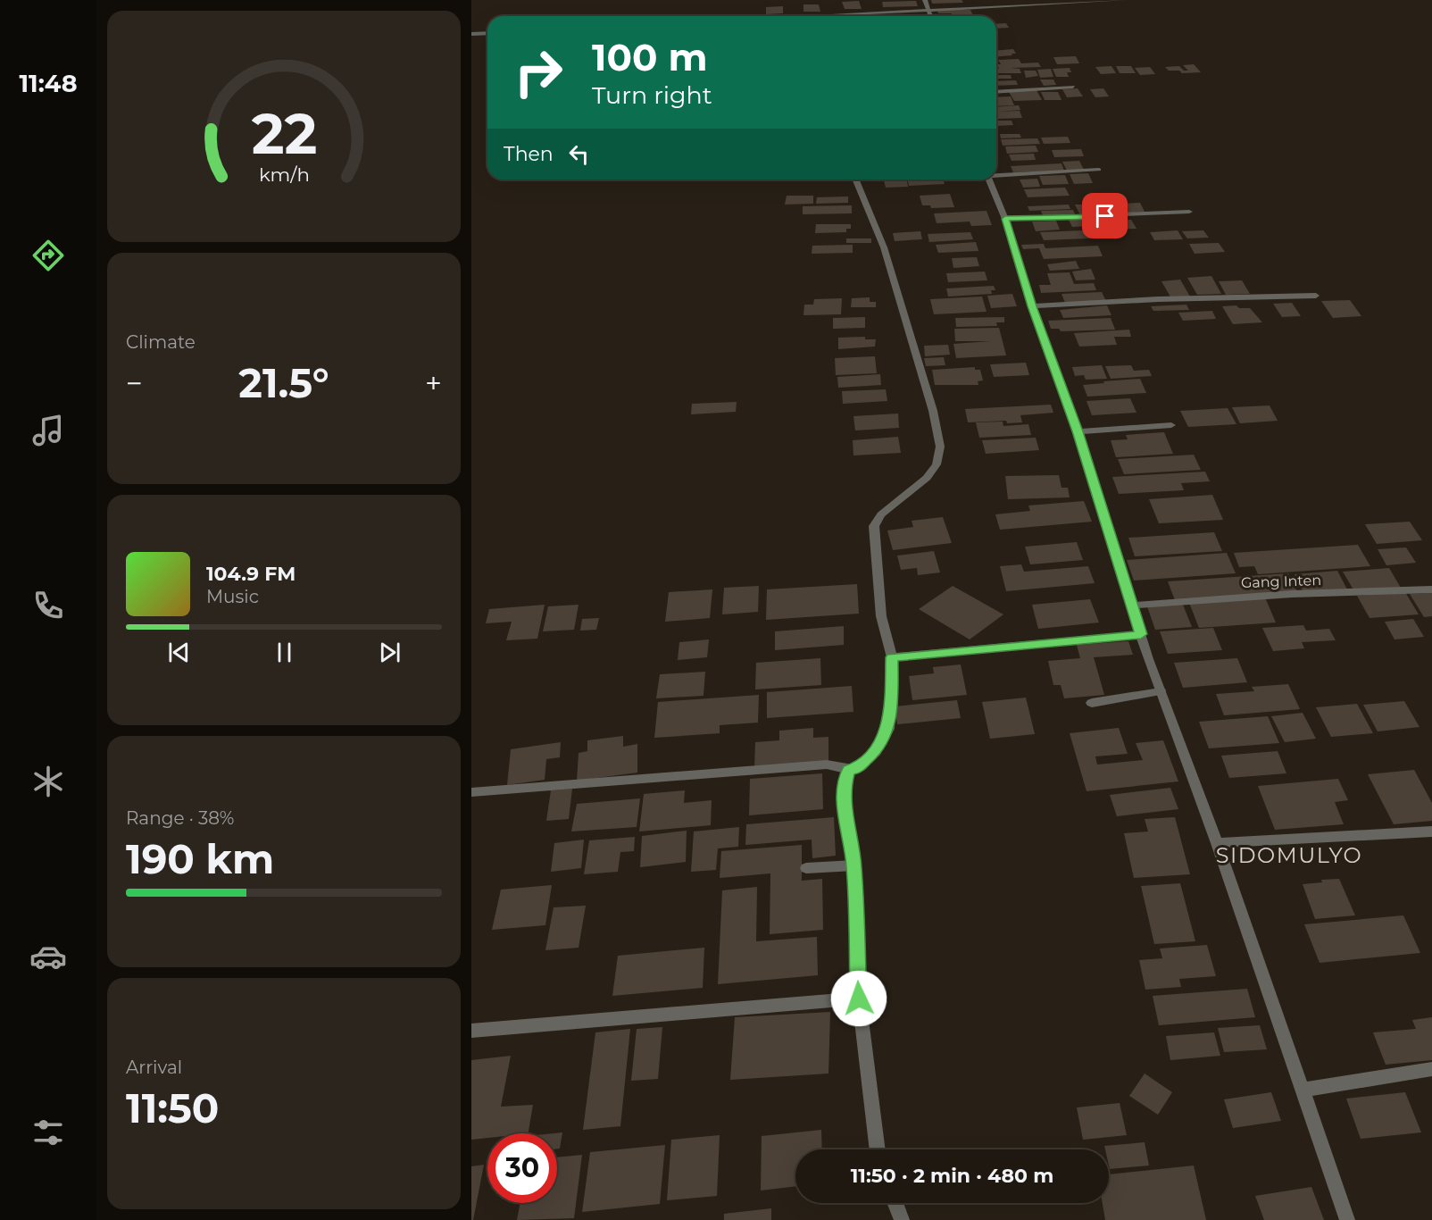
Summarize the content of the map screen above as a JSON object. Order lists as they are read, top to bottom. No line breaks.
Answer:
{"streets":{"street":["Gang Inten"]},"districts":["SIDOMULYO"],"page":{"tabs":"11:48","turn":["100 m","Turn right"],"then":"Then","tile":["Climate",["Range · 38%","190 km"],["Arrival","11:50"]],"heat":["−","21.5°","+"],"song":["104.9 FM","Music"],"limit":"30","trip":"11:50 · 2 min · 480 m","gauge":["22","km/h"]}}
